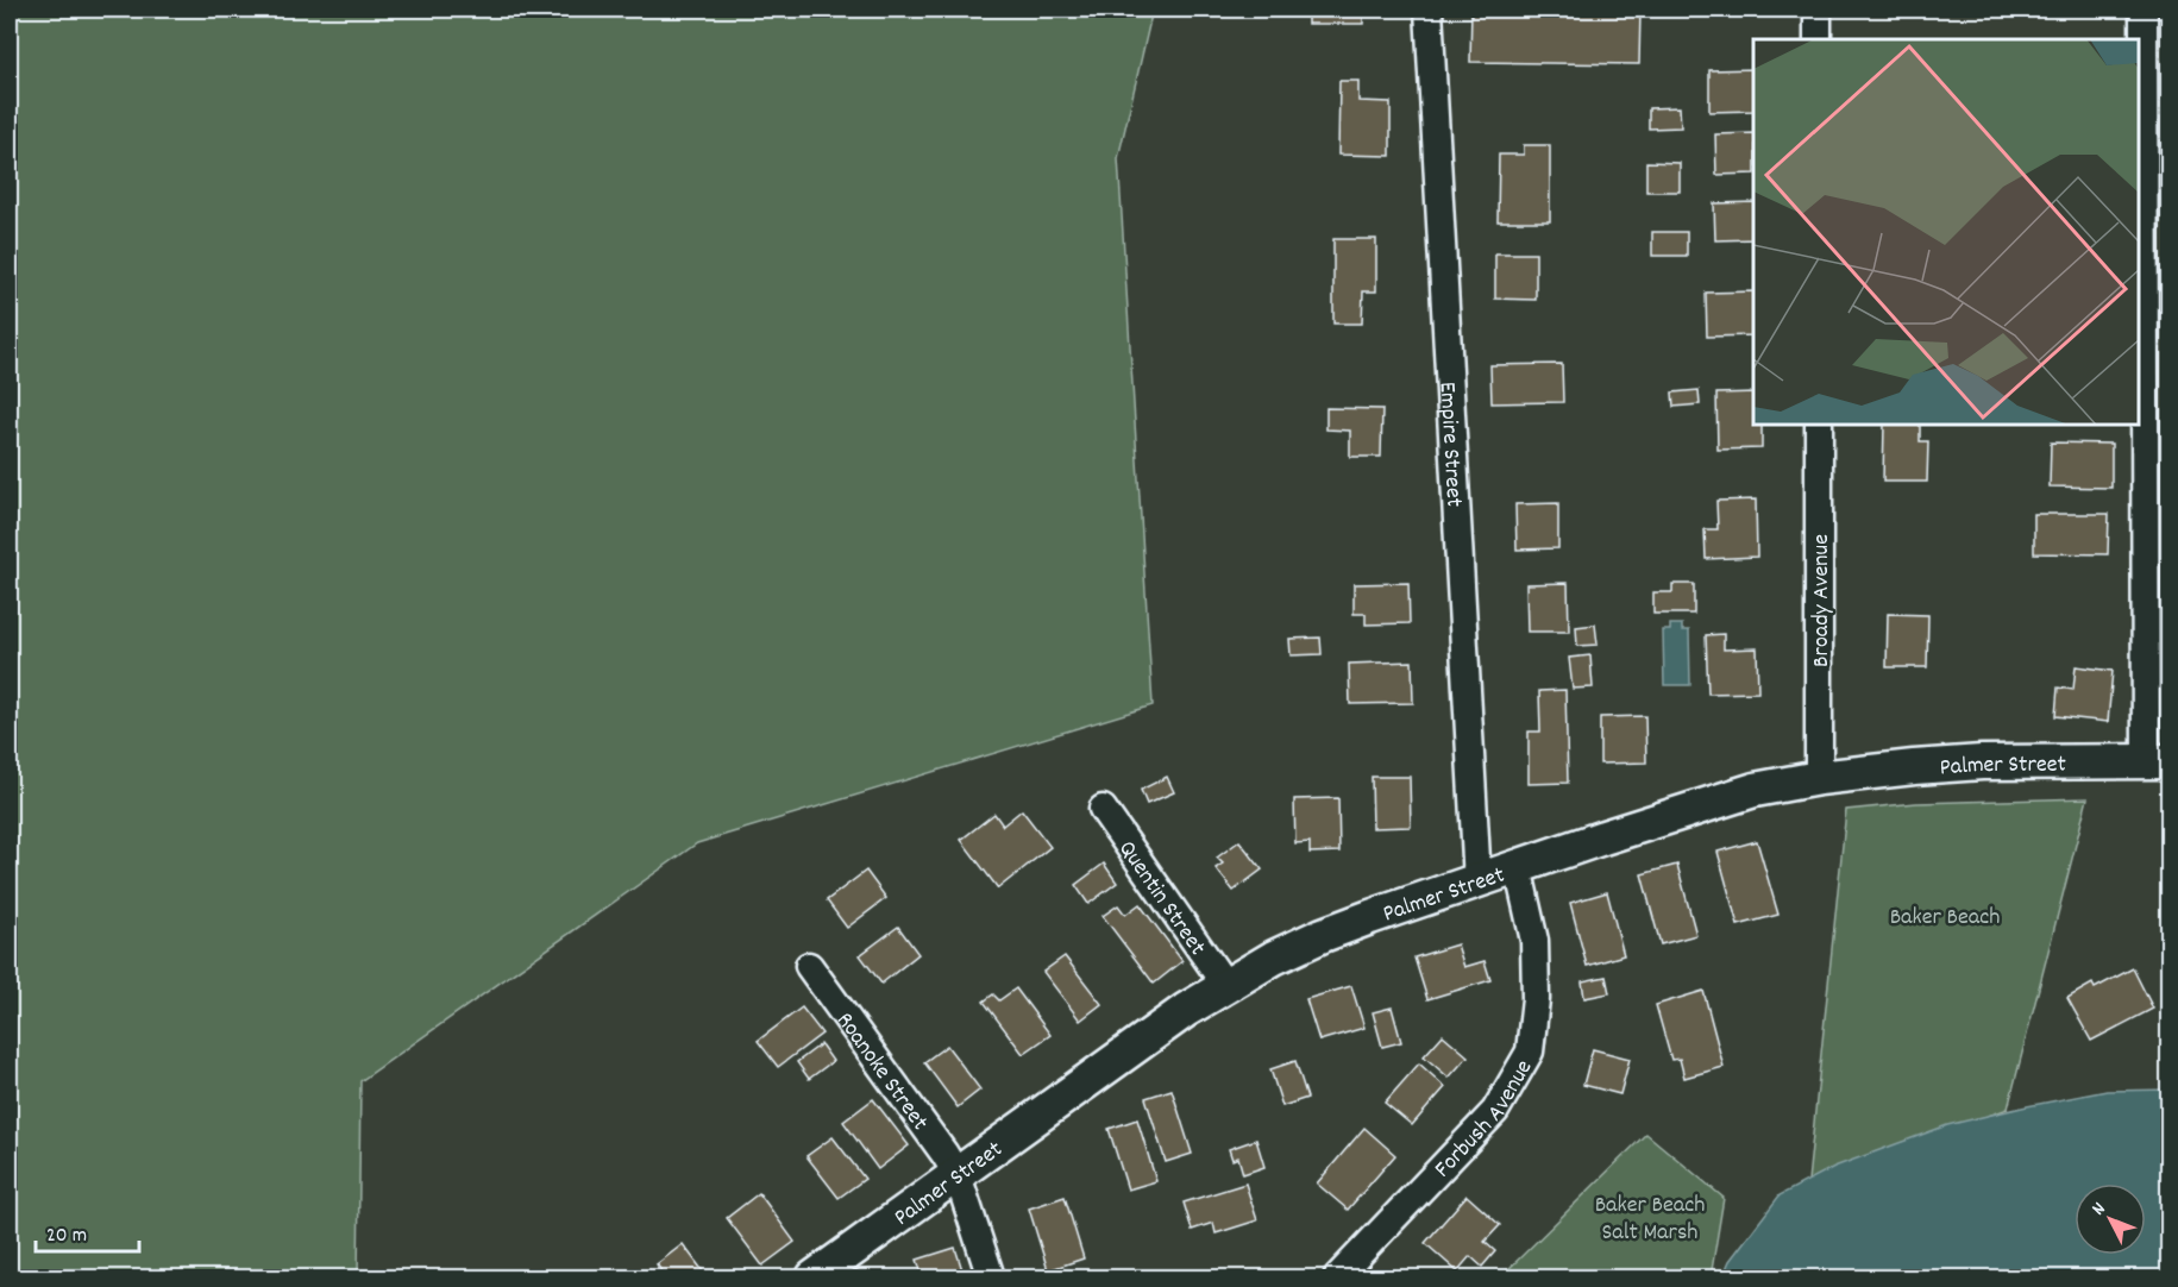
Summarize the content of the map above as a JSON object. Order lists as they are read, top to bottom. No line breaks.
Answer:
{"streets":{"street":["Empire Street","Broady Avenue","Palmer Street","Quentin Street","Roanoke Street","Forbush Avenue"]},"crossings":[["Empire Street","Palmer Street"],["Broady Avenue","Palmer Street"],["Palmer Street","Quentin Street"],["Palmer Street","Roanoke Street"],["Palmer Street","Forbush Avenue"]],"parks":["Baker Beach","Baker Beach Salt Marsh"],"scale_bar":"20 m","north":"top left"}
